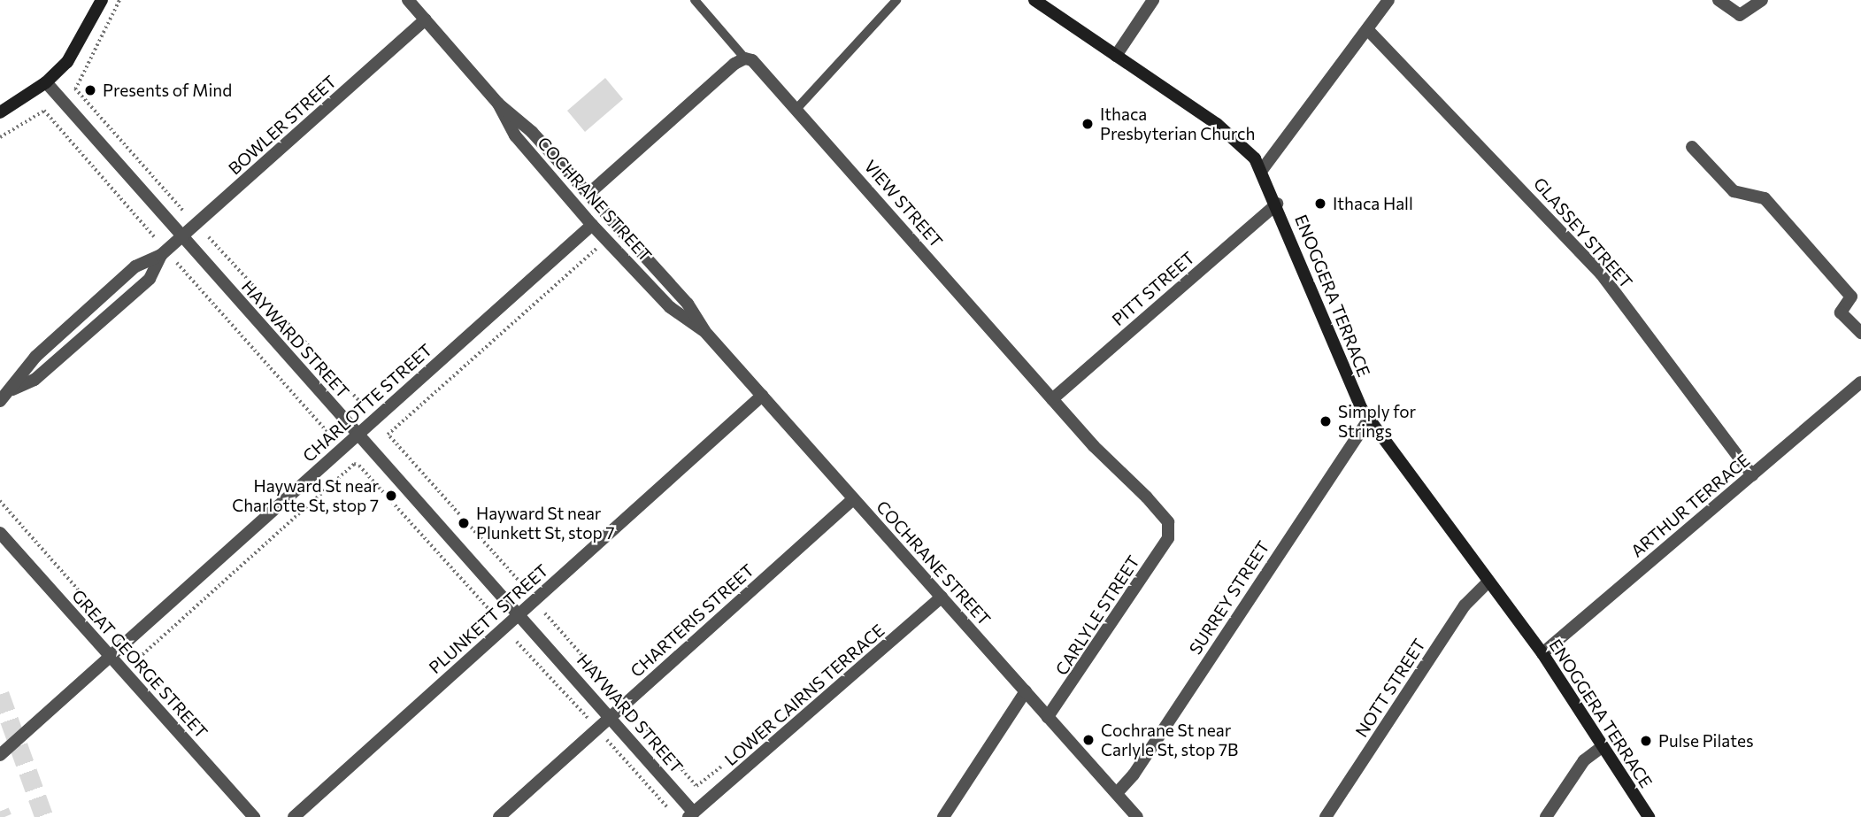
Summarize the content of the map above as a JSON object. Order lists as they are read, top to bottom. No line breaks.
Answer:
{"streets":{"main road":["ENOGGERA TERRACE"],"street":["BOWLER STREET","COCHRANE STREET","VIEW STREET","GLASSEY STREET","PITT STREET","HAYWARD STREET","CHARLOTTE STREET","ARTHUR TERRACE","SURREY STREET","CARLYLE STREET","PLUNKETT STREET","CHARTERIS STREET","GREAT GEORGE STREET","NOTT STREET","LOWER CAIRNS TERRACE"]},"crossings":[["BOWLER STREET","COCHRANE STREET"],["BOWLER STREET","HAYWARD STREET"],["COCHRANE STREET","CHARLOTTE STREET"],["COCHRANE STREET","SURREY STREET"],["COCHRANE STREET","CARLYLE STREET"],["COCHRANE STREET","PLUNKETT STREET"],["COCHRANE STREET","CHARTERIS STREET"],["COCHRANE STREET","LOWER CAIRNS TERRACE"],["VIEW STREET","PITT STREET"],["VIEW STREET","CARLYLE STREET"],["GLASSEY STREET","ARTHUR TERRACE"],["PITT STREET","ENOGGERA TERRACE"],["ENOGGERA TERRACE","ARTHUR TERRACE"],["ENOGGERA TERRACE","SURREY STREET"],["ENOGGERA TERRACE","NOTT STREET"],["HAYWARD STREET","CHARLOTTE STREET"],["HAYWARD STREET","PLUNKETT STREET"],["HAYWARD STREET","CHARTERIS STREET"],["HAYWARD STREET","LOWER CAIRNS TERRACE"],["CHARLOTTE STREET","GREAT GEORGE STREET"]],"places":["Presents of Mind","Ithaca Presbyterian Church","Ithaca Hall","Simply for Strings","Hayward St near Charlotte St, stop 7","Hayward St near Plunkett St, stop 7","Cochrane St near Carlyle St, stop 7B","Pulse Pilates"]}
